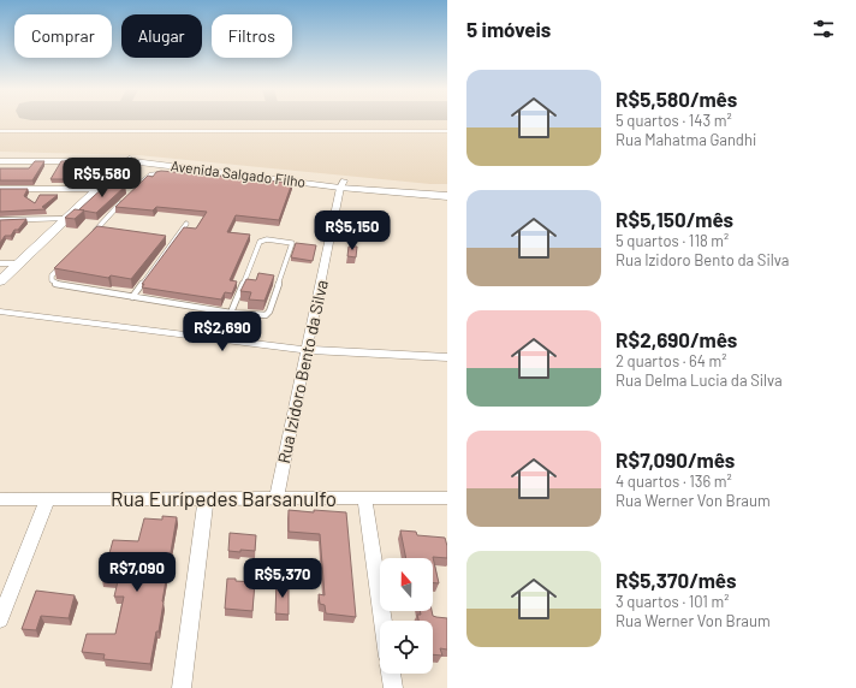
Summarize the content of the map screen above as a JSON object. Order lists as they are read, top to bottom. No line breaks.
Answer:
{"streets":{"street":["Avenida Salgado Filho","Rua Izidoro Bento da Silva","Rua Eurípedes Barsanulfo"]},"crossings":[["Avenida Salgado Filho","Rua Izidoro Bento da Silva"],["Rua Izidoro Bento da Silva","Rua Eurípedes Barsanulfo"]],"north":"top","page":{"heading":"5 imóveis","chip":["Comprar","Alugar","Filtros"],"list":[{"name":"R$5,580/mês","note":"5 quartos · 143 m² · Rua Mahatma Gandhi"},{"name":"R$5,150/mês","note":"5 quartos · 118 m² · Rua Izidoro Bento da Silva"},{"name":"R$2,690/mês","note":"2 quartos · 64 m² · Rua Delma Lucia da Silva"},{"name":"R$7,090/mês","note":"4 quartos · 136 m² · Rua Werner Von Braum"},{"name":"R$5,370/mês","note":"3 quartos · 101 m² · Rua Werner Von Braum"}],"price":["R$5,580","R$5,150","R$2,690","R$7,090","R$5,370"]}}
